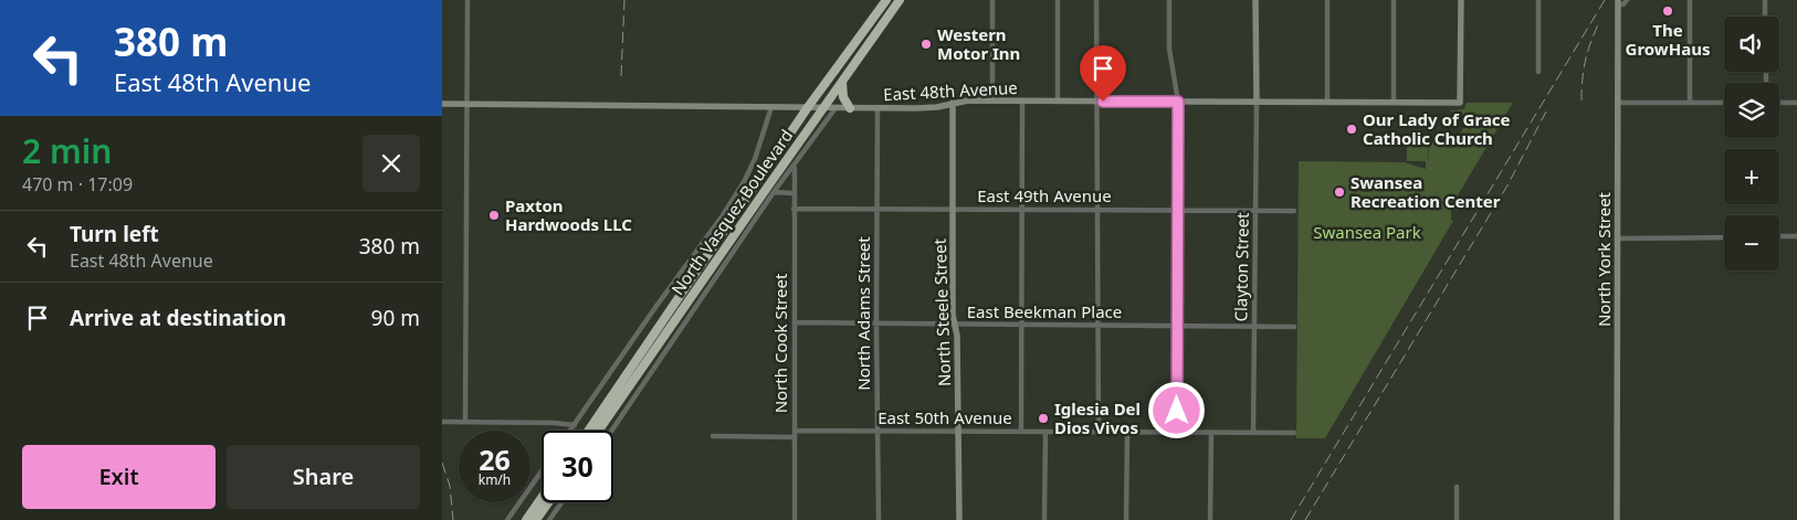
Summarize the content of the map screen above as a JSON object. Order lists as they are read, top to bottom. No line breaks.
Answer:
{"streets":{"highway":["North Vasquez Boulevard"],"street":["East 48th Avenue","East 49th Avenue","North York Street","Clayton Street","East Beekman Place","North Steele Street","North Adams Street","North Cook Street","East 50th Avenue"]},"crossings":[["East 48th Avenue","North Vasquez Boulevard"],["East 48th Avenue","Clayton Street"],["East 48th Avenue","North Steele Street"],["East 48th Avenue","North Adams Street"],["East 49th Avenue","Clayton Street"],["East 49th Avenue","North Steele Street"],["East 49th Avenue","North Adams Street"],["East 49th Avenue","North Cook Street"],["Clayton Street","East Beekman Place"],["Clayton Street","East 50th Avenue"],["East Beekman Place","North Steele Street"],["East Beekman Place","North Adams Street"],["East Beekman Place","North Cook Street"],["North Steele Street","East 50th Avenue"],["North Adams Street","East 50th Avenue"],["North Cook Street","East 50th Avenue"]],"parks":["Swansea Park"],"places":["The GrowHaus","Western Motor Inn","Our Lady of Grace Catholic Church","Swansea Recreation Center","Paxton Hardwoods LLC","Iglesia Del Dios Vivos"],"page":{"turn":["380 m","East 48th Avenue"],"map_buttons":["+","−"],"heading":["2 min","470 m · 17:09"],"list":[{"name":"Turn left","note":"East 48th Avenue","value":"380 m"},{"name":"Arrive at destination","value":"90 m"}],"speed":"26 km/h","limit":"30","buttons":["Exit","Share"]}}
